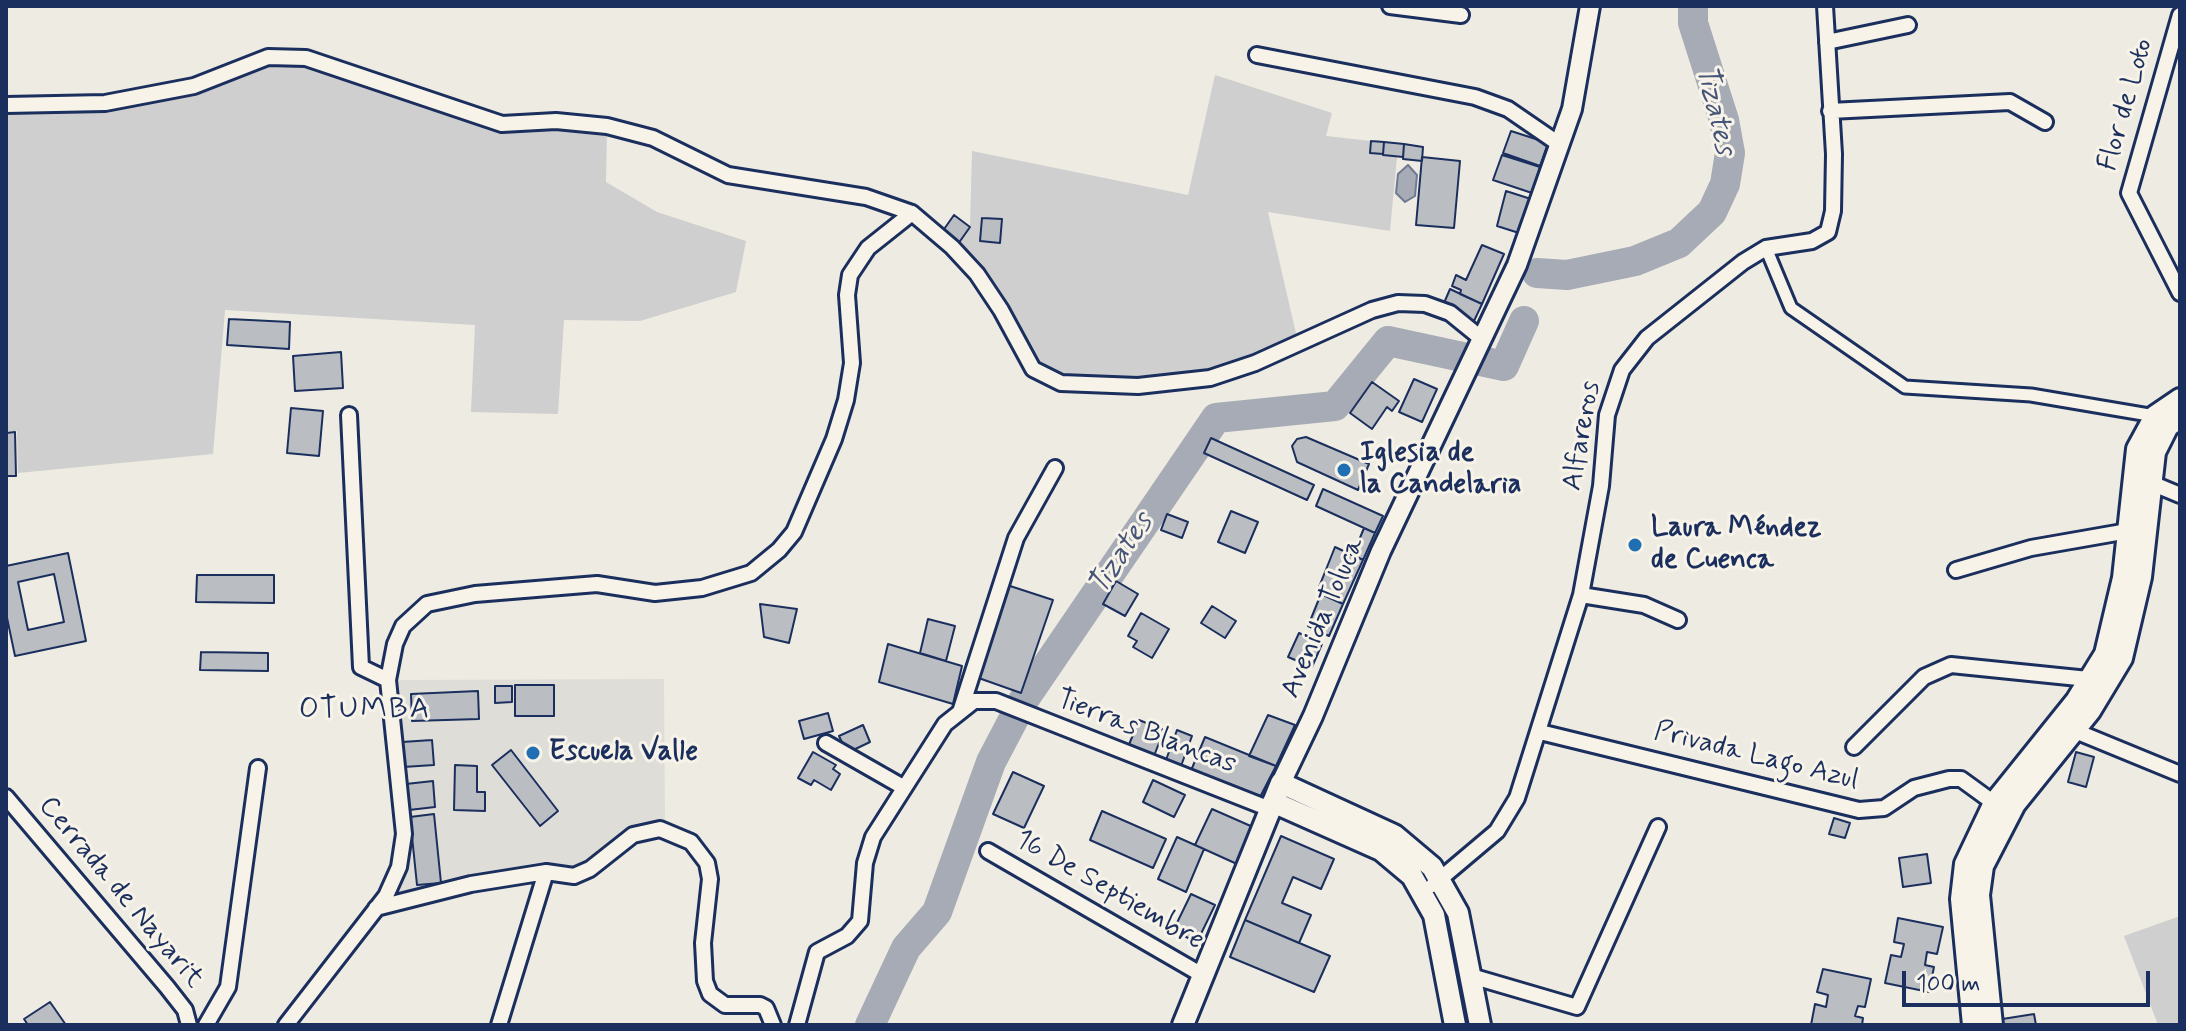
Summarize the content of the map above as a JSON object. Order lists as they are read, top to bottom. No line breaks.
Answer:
{"streets":{"main road":["Avenida Toluca"],"street":["Flor de Loto","Alfareros","Tierras Blancas","Privada Lago Azul","16 De Septiembre","Cerrada de Nayarit"]},"crossings":[["Alfareros","Privada Lago Azul"],["Avenida Toluca","Tierras Blancas"],["Avenida Toluca","16 De Septiembre"]],"districts":["OTUMBA"],"water":["Tizates"],"places":["Iglesia de la Candelaria","Laura Méndez de Cuenca","Escuela Valle"],"scale_bar":"100 m"}
